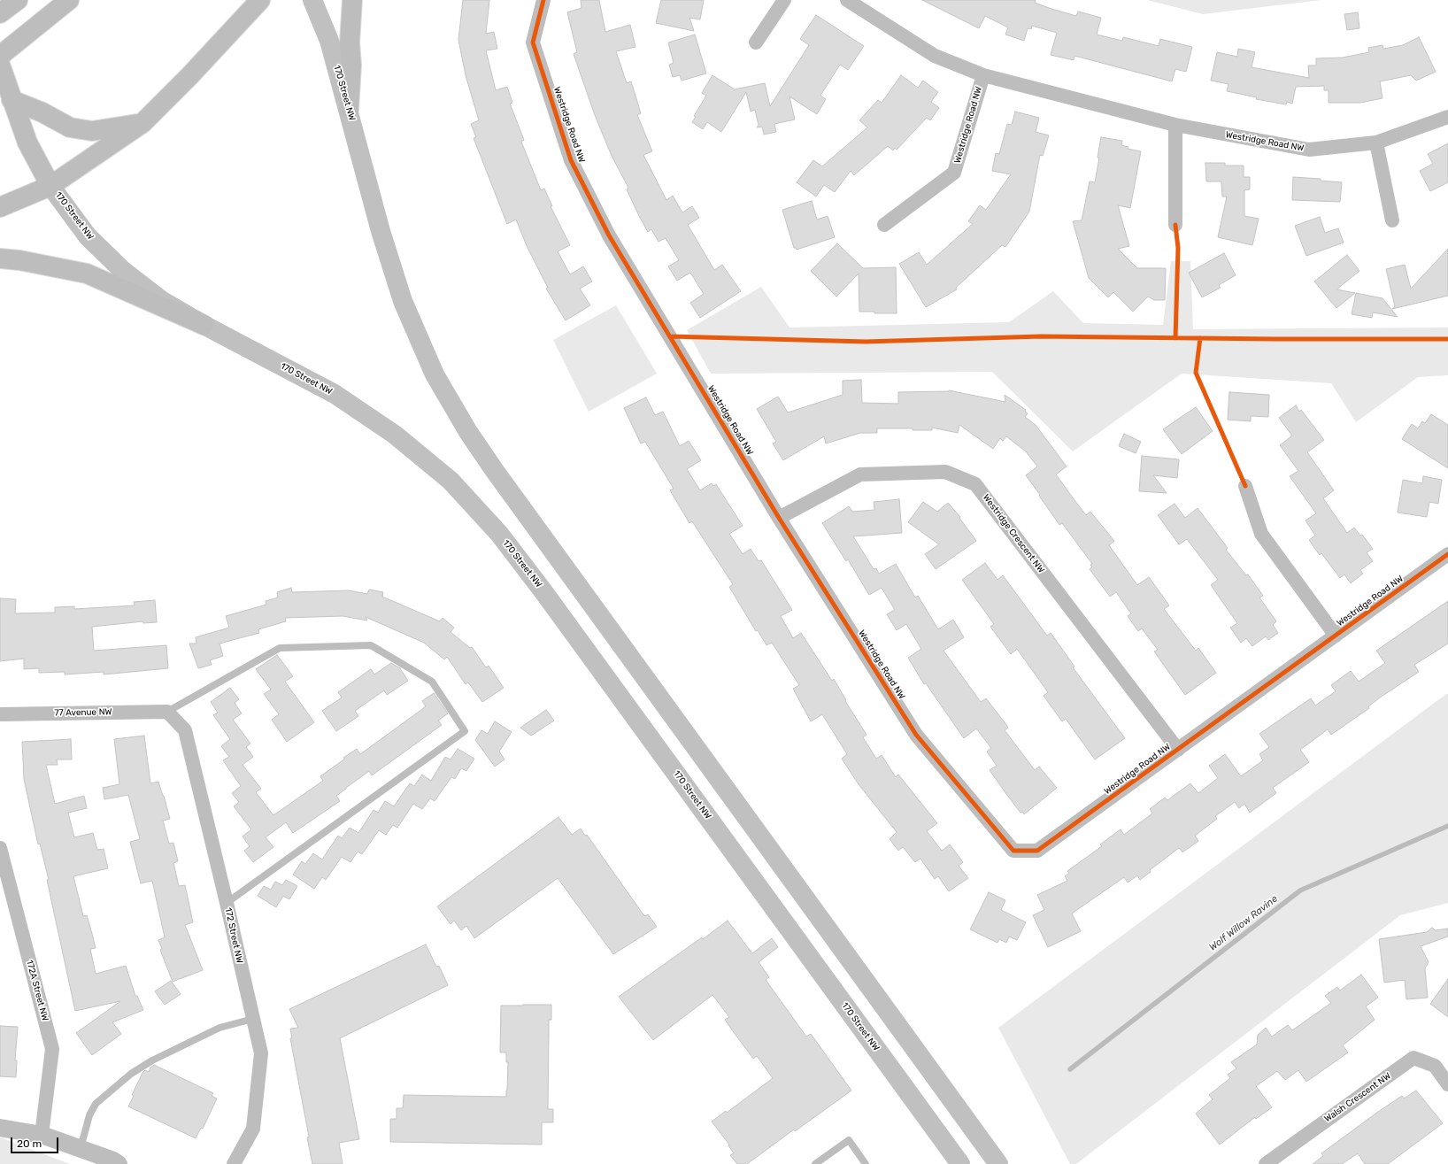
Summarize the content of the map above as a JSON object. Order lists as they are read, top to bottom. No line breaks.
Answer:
{"streets":{"main road":["170 Street NW"],"street":["Westridge Road NW","Westridge Crescent NW","77 Avenue NW","172 Street NW","172A Street NW","Walsh Crescent NW"]},"crossings":[["Westridge Road NW","Westridge Crescent NW"],["77 Avenue NW","172 Street NW"]],"water":["Wolf Willow Ravine"],"scale_bar":"20 m"}
